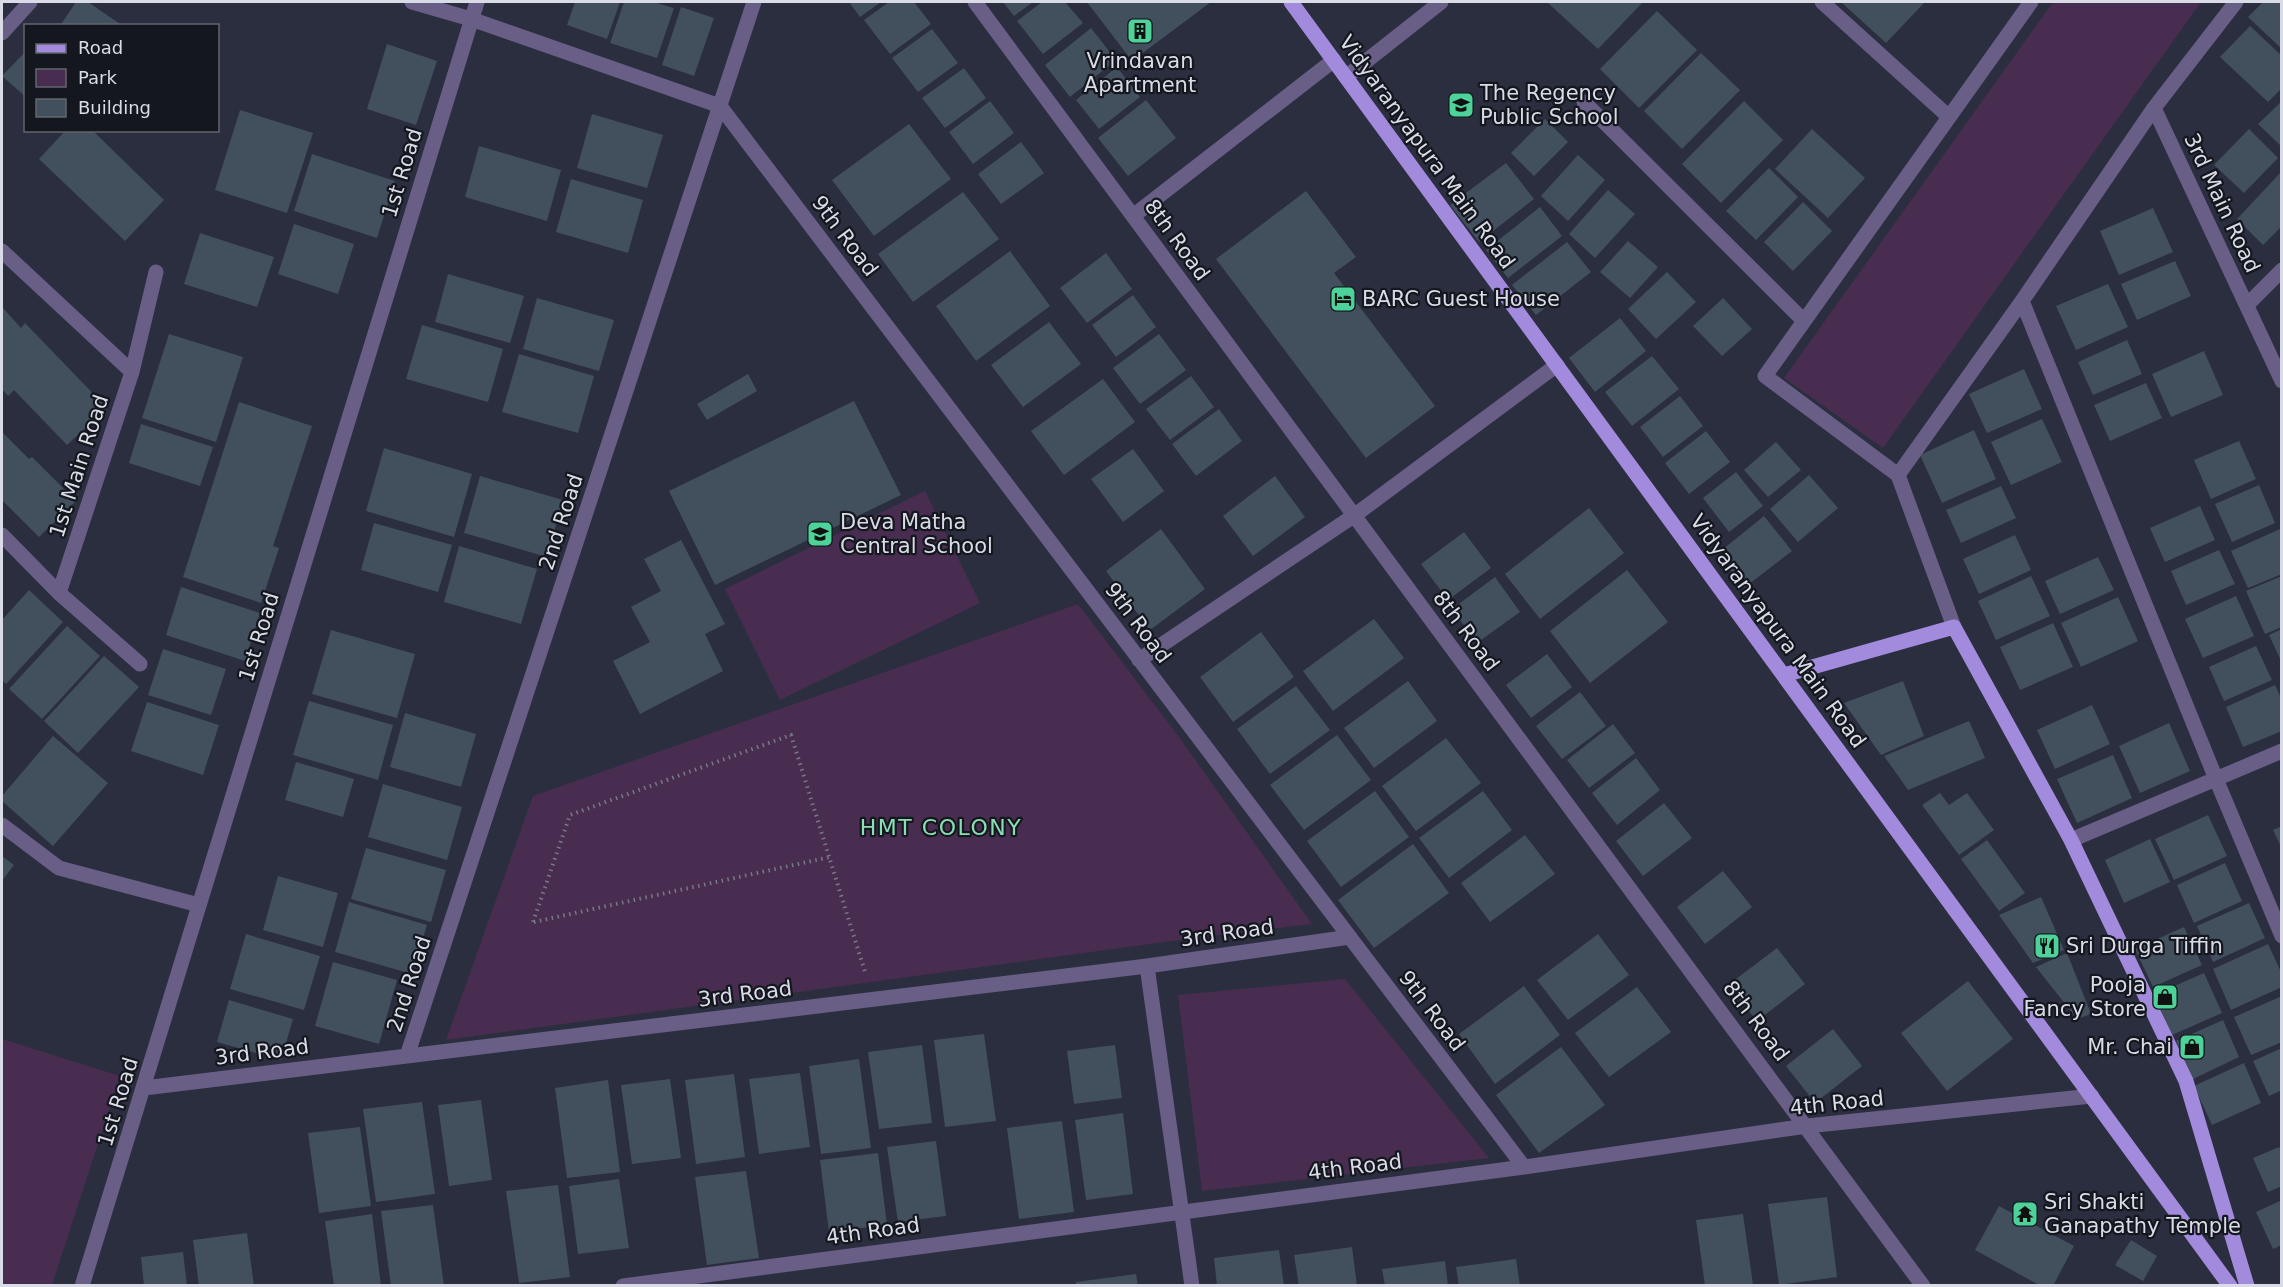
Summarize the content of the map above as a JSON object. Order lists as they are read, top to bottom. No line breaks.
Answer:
{"streets":{"main road":["Vidyaranyapura Main Road"],"street":["1st Road","3rd Main Road","9th Road","8th Road","1st Main Road","2nd Road","3rd Road","4th Road"]},"crossings":[["Vidyaranyapura Main Road","4th Road"],["1st Road","3rd Road"],["9th Road","2nd Road"],["9th Road","3rd Road"],["9th Road","4th Road"],["8th Road","4th Road"],["2nd Road","3rd Road"]],"districts":["HMT COLONY"],"places":{"building":["Vrindavan Apartment"],"school or university":["The Regency Public School","Deva Matha Central School"],"hotel":["BARC Guest House"],"restaurant":["Sri Durga Tiffin"],"shop":["Pooja Fancy Store","Mr. Chai"],"temple":["Sri Shakti Ganapathy Temple"]},"legend":["Road","Park","Building"]}
